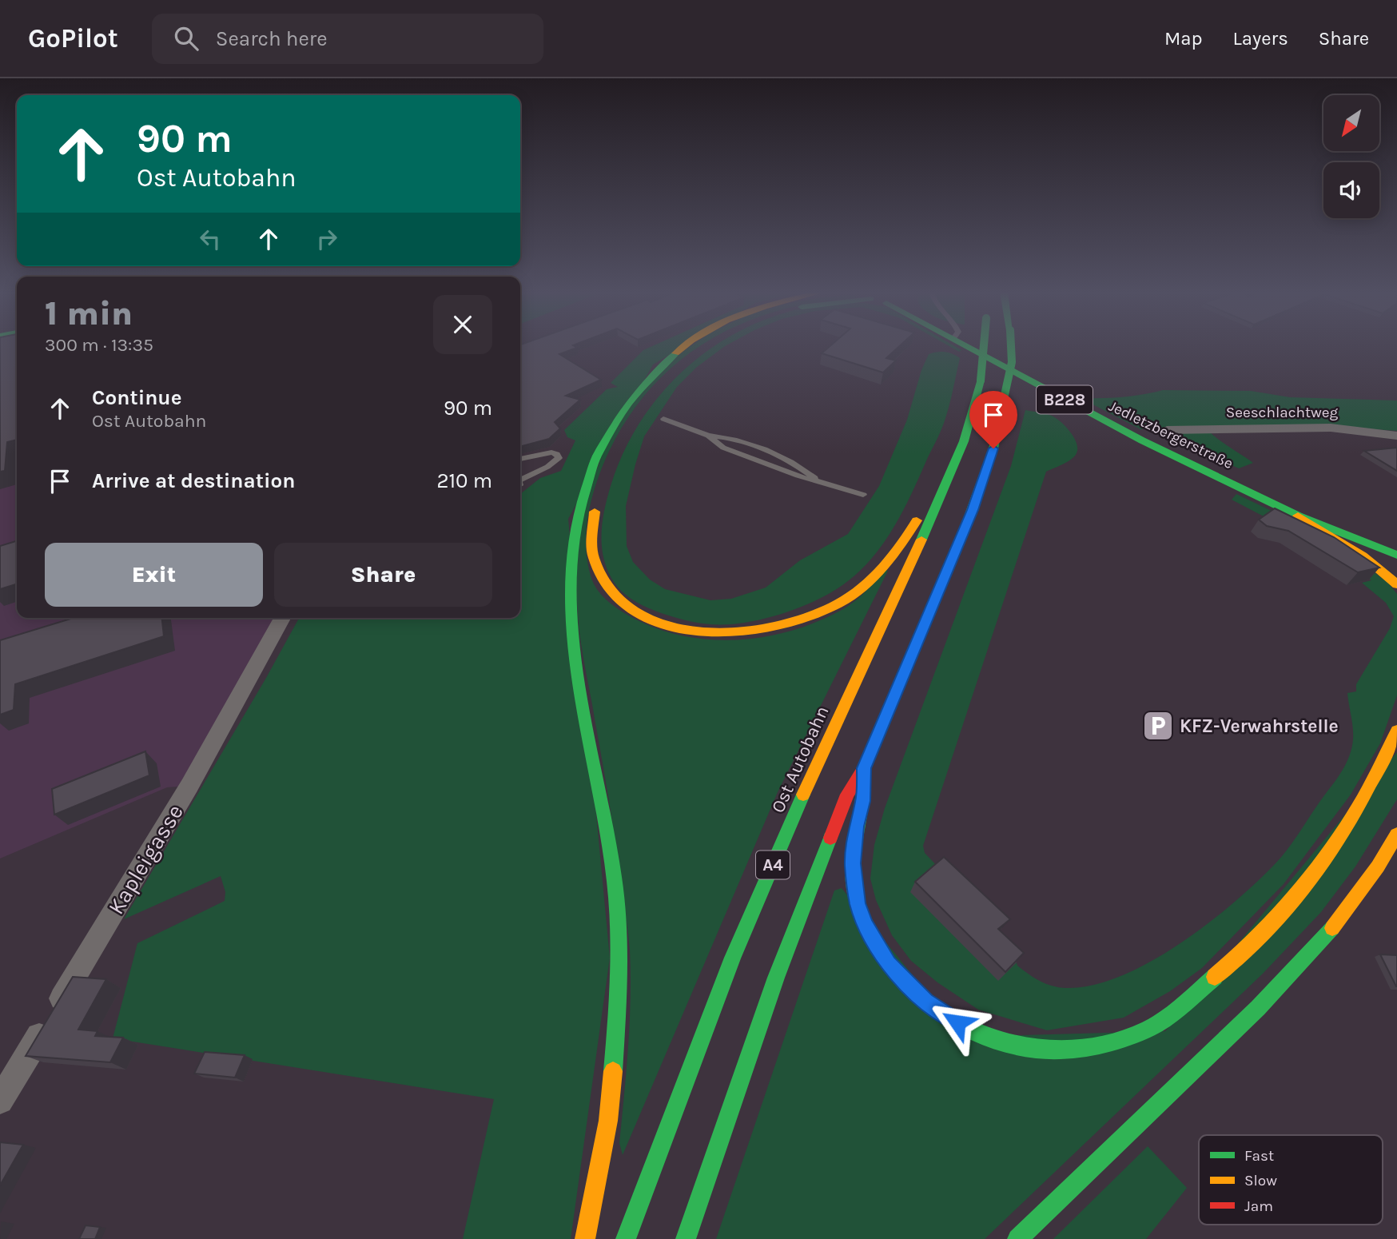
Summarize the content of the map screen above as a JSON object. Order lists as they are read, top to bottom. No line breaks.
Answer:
{"streets":{"main road":["B228","Jedletzbergerstraße","Ost Autobahn","A4"],"street":["Seeschlachtweg","Kapleigasse"]},"places":{"parking":["KFZ-Verwahrstelle"]},"legend":["Fast","Slow","Jam"],"north":"bottom left","page":{"header":"GoPilot","search":"Search here","nav":["Map","Layers","Share"],"turn":["90 m","Ost Autobahn"],"heading":["1 min","300 m · 13:35"],"list":[{"name":"Continue","note":"Ost Autobahn","value":"90 m"},{"name":"Arrive at destination","value":"210 m"}],"buttons":["Exit","Share"]}}
